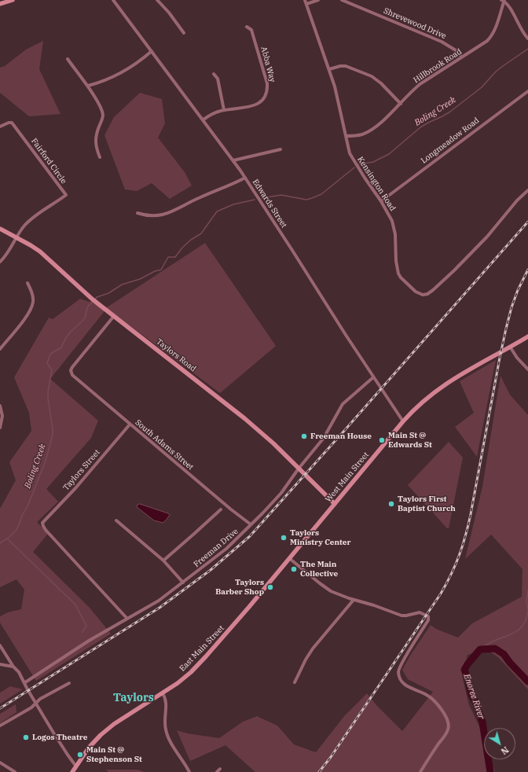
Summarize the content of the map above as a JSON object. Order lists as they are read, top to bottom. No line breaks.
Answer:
{"streets":{"street":["Shrevewood Drive","Abba Way","Hillbrook Road","Longmeadow Road","Fairford Circle","Kensington Road","Edwards Street","Taylors Road","South Adams Street","Taylors Street","West Main Street","Freeman Drive","East Main Street"]},"crossings":[["Shrevewood Drive","Hillbrook Road"],["Abba Way","Edwards Street"],["Hillbrook Road","Kensington Road"],["Longmeadow Road","Kensington Road"],["Fairford Circle","Taylors Road"],["Edwards Street","West Main Street"],["Edwards Street","Freeman Drive"],["Taylors Road","South Adams Street"],["Taylors Road","West Main Street"],["Taylors Road","Freeman Drive"],["South Adams Street","Taylors Street"],["South Adams Street","Freeman Drive"],["Taylors Street","Freeman Drive"],["West Main Street","East Main Street"]],"districts":["Taylors"],"water":["Boling Creek","Enoree River"],"places":["Freeman House","Main St @ Edwards St","Taylors First Baptist Church","Taylors Ministry Center","The Main Collective","Taylors Barber Shop","Logos Theatre","Main St @ Stephenson St"],"north":"bottom right"}
